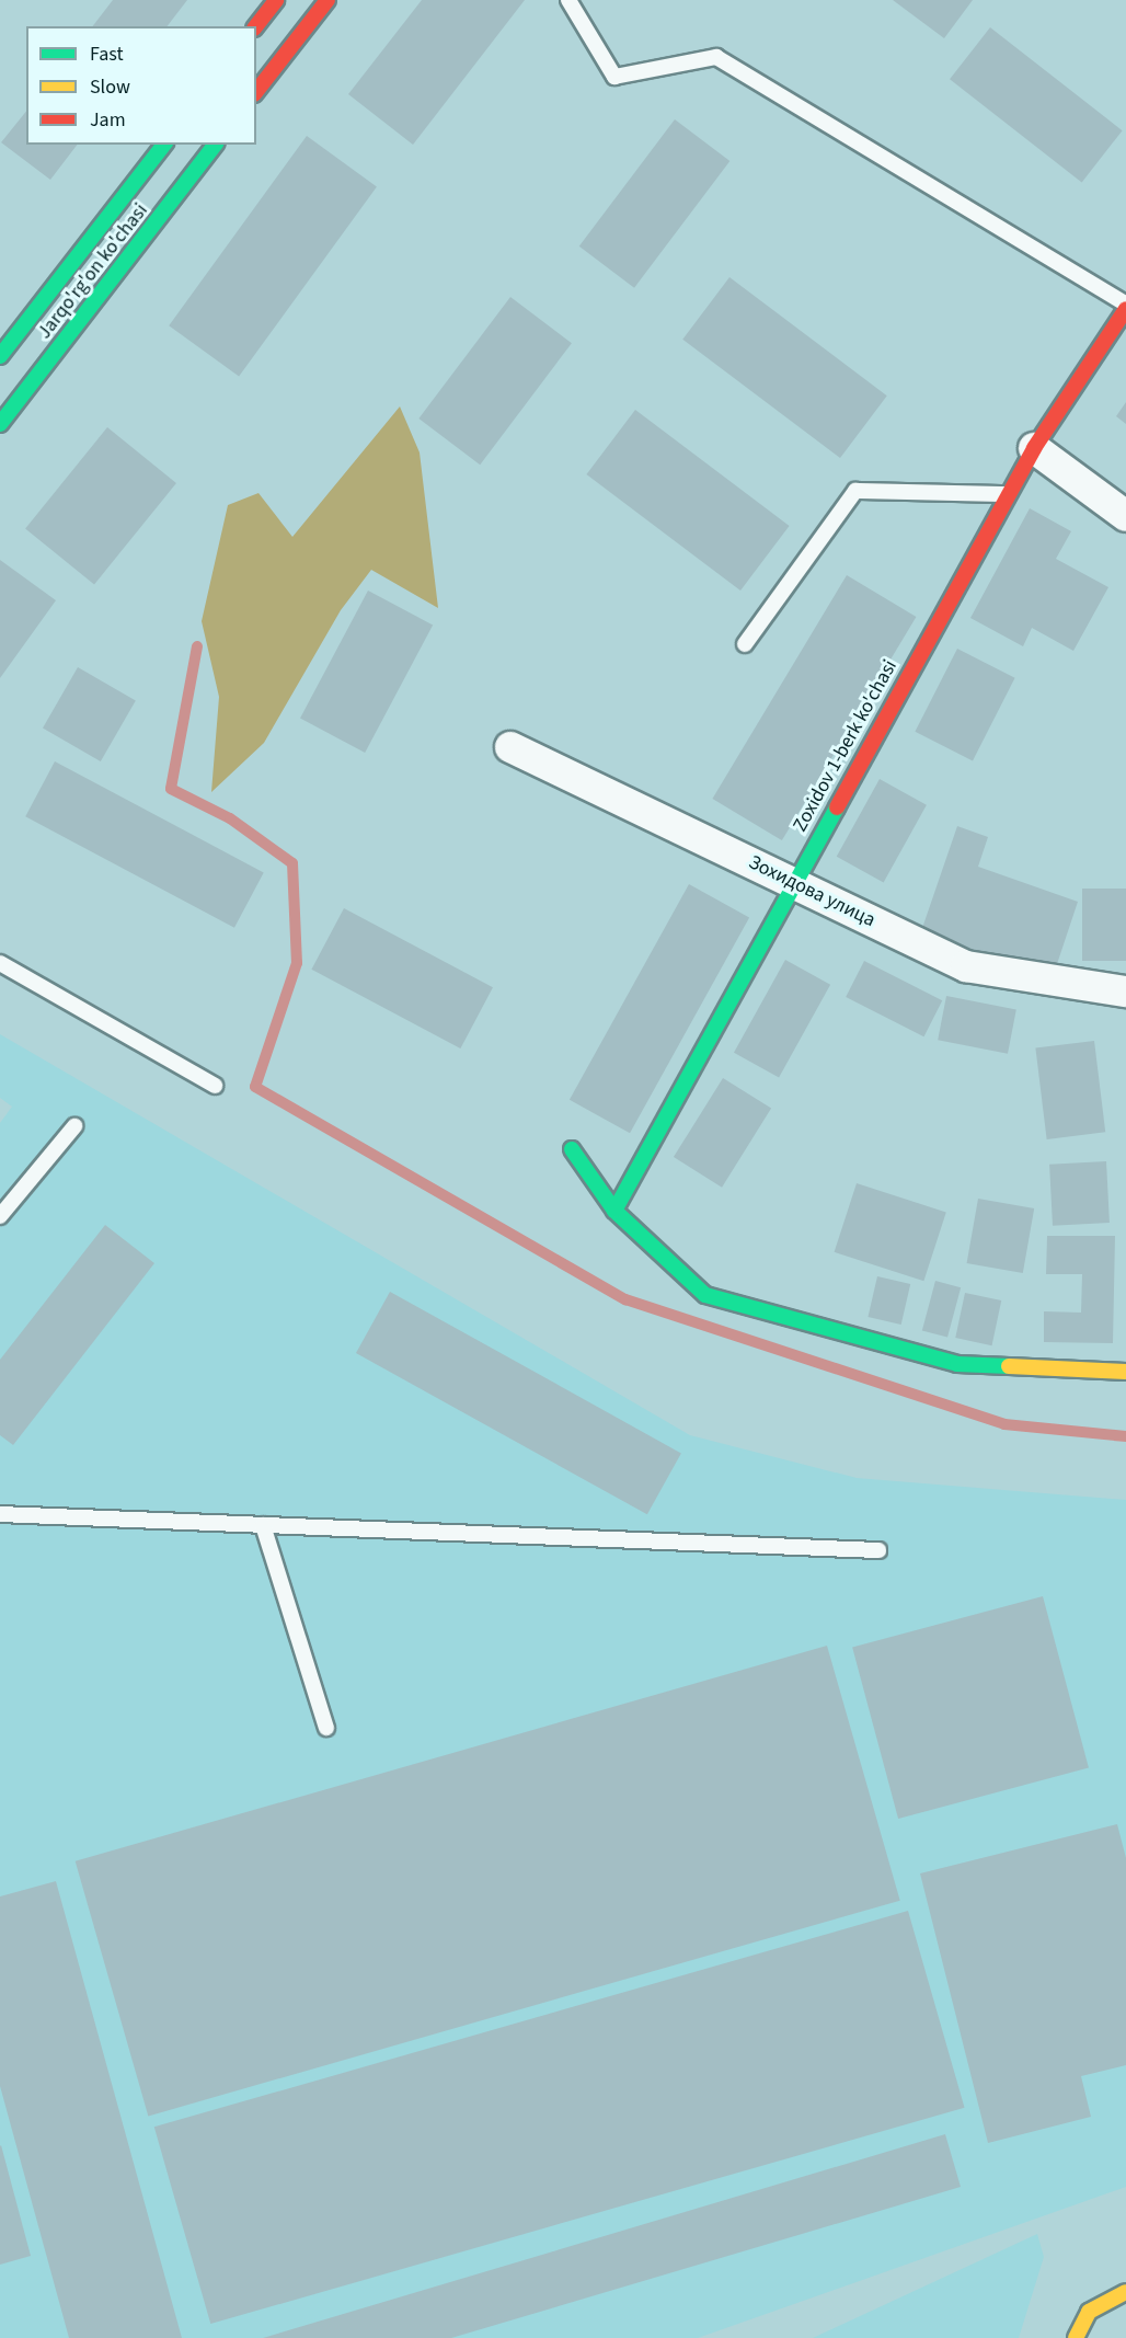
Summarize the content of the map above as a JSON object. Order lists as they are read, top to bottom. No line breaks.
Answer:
{"streets":{"street":["Jarqo'rg'on ko'chasi","Zoxidov 1-berk ko'chasi","Зохидова улица"]},"crossings":[["Zoxidov 1-berk ko'chasi","Зохидова улица"]],"legend":["Fast","Slow","Jam"]}
